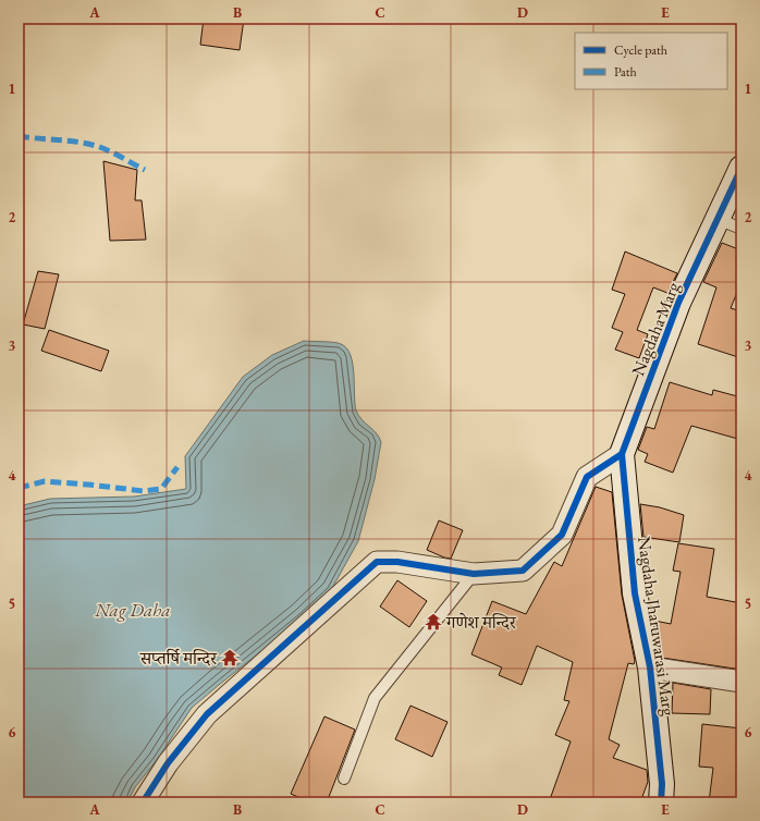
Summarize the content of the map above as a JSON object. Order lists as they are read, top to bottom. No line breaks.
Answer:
{"streets":{"street":["Nagdaha Marg","Nagdaha Jharuwarasi Marg"]},"crossings":[["Nagdaha Marg","Nagdaha Jharuwarasi Marg"]],"water":["Nag Daha"],"places":{"temple":["गणेश मन्दिर","सप्तर्षि मन्दिर"]},"legend":["Cycle path","Path"],"grid":{"columns":["A","B","C","D","E"],"rows":["1","2","3","4","5","6"]}}
